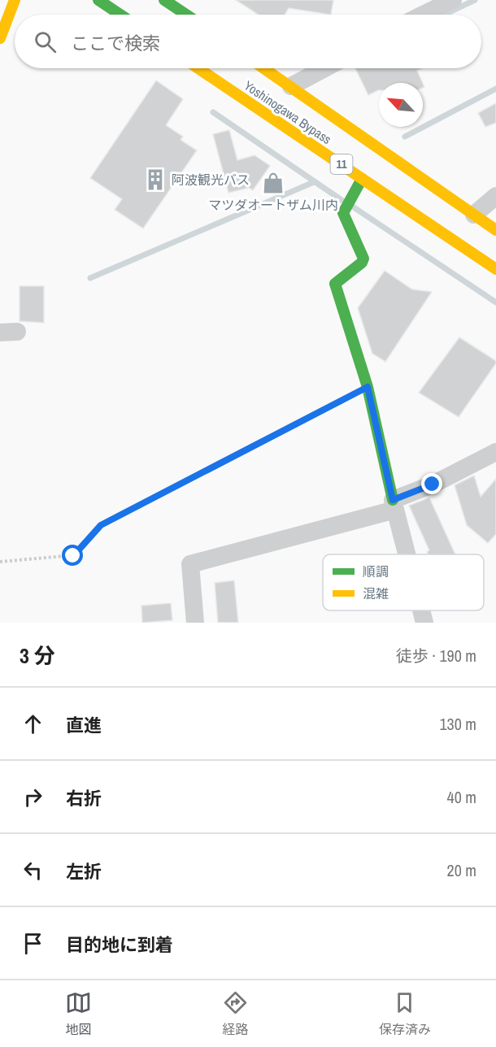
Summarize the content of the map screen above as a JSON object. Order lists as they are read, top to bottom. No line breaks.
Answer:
{"streets":{"main road":["Yoshinogawa Bypass","11"]},"places":{"building":["阿波観光バス"],"shop":["マツダオートザム川内"]},"legend":["順調","混雑"],"north":"top left","page":{"search":"ここで検索","heading":["3 分","徒歩 · 190 m"],"list":[["直進","130 m"],["右折","40 m"],["左折","20 m"],"目的地に到着"],"nav":["地図","経路","保存済み"]}}
